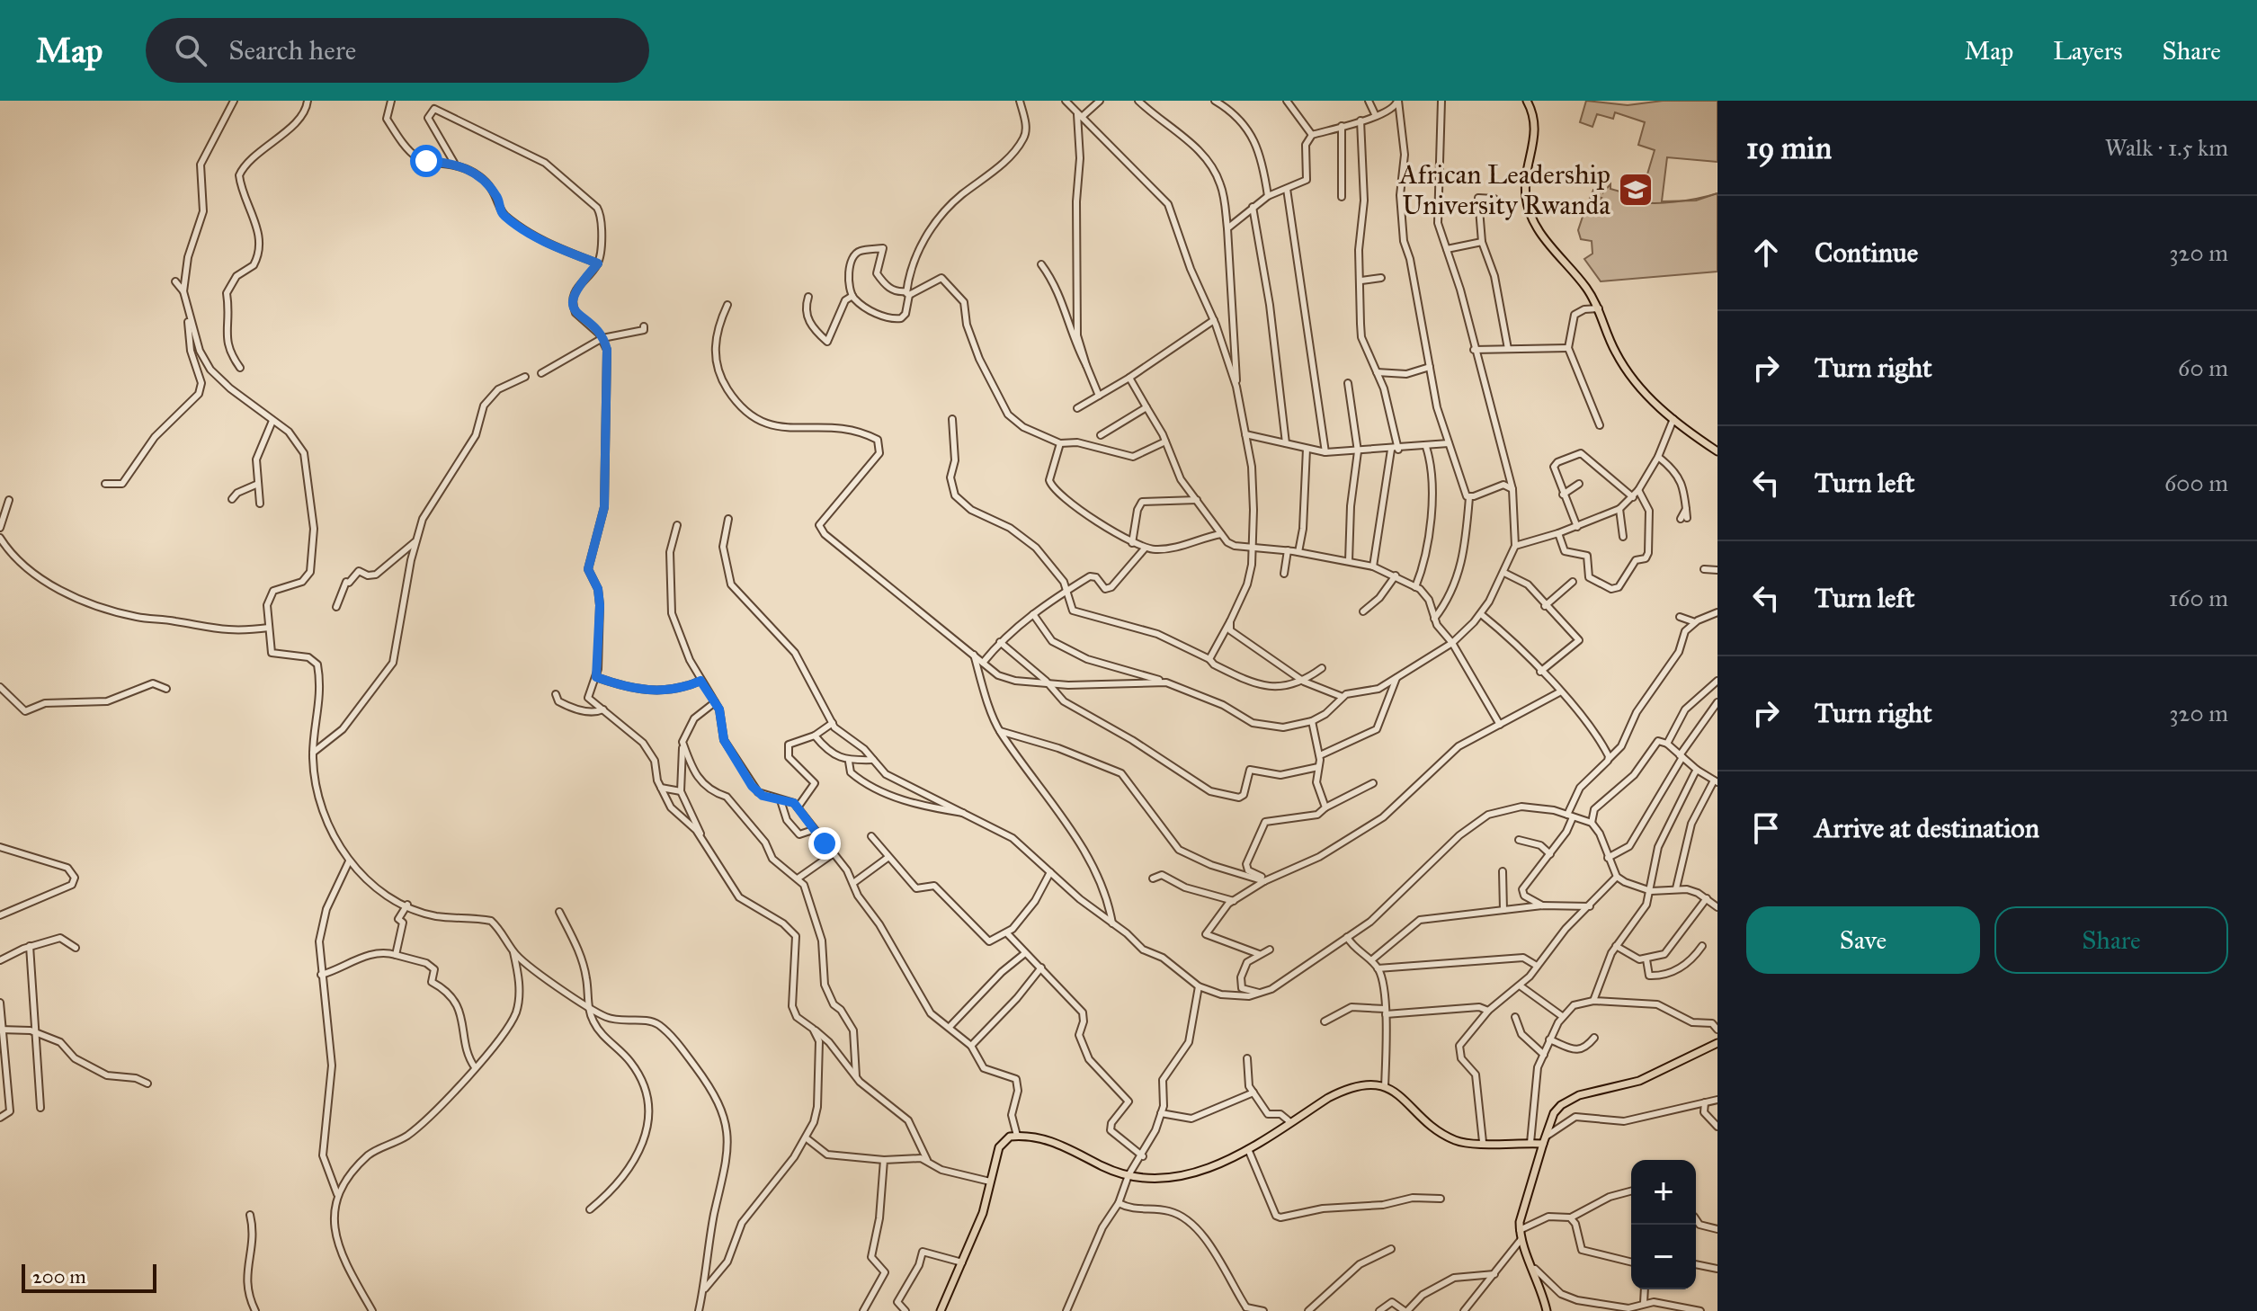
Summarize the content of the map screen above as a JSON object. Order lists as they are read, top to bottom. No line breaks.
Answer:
{"places":{"school or university":["African Leadership University Rwanda"]},"scale_bar":"200 m","page":{"header":"Map","search":"Search here","nav":["Map","Layers","Share"],"heading":["19 min","Walk · 1.5 km"],"list":[["Continue","320 m"],["Turn right","60 m"],["Turn left","600 m"],["Turn left","160 m"],["Turn right","320 m"],"Arrive at destination"],"buttons":["Save","Share"],"map_buttons":["+","−"],"scale":"200 m"}}
